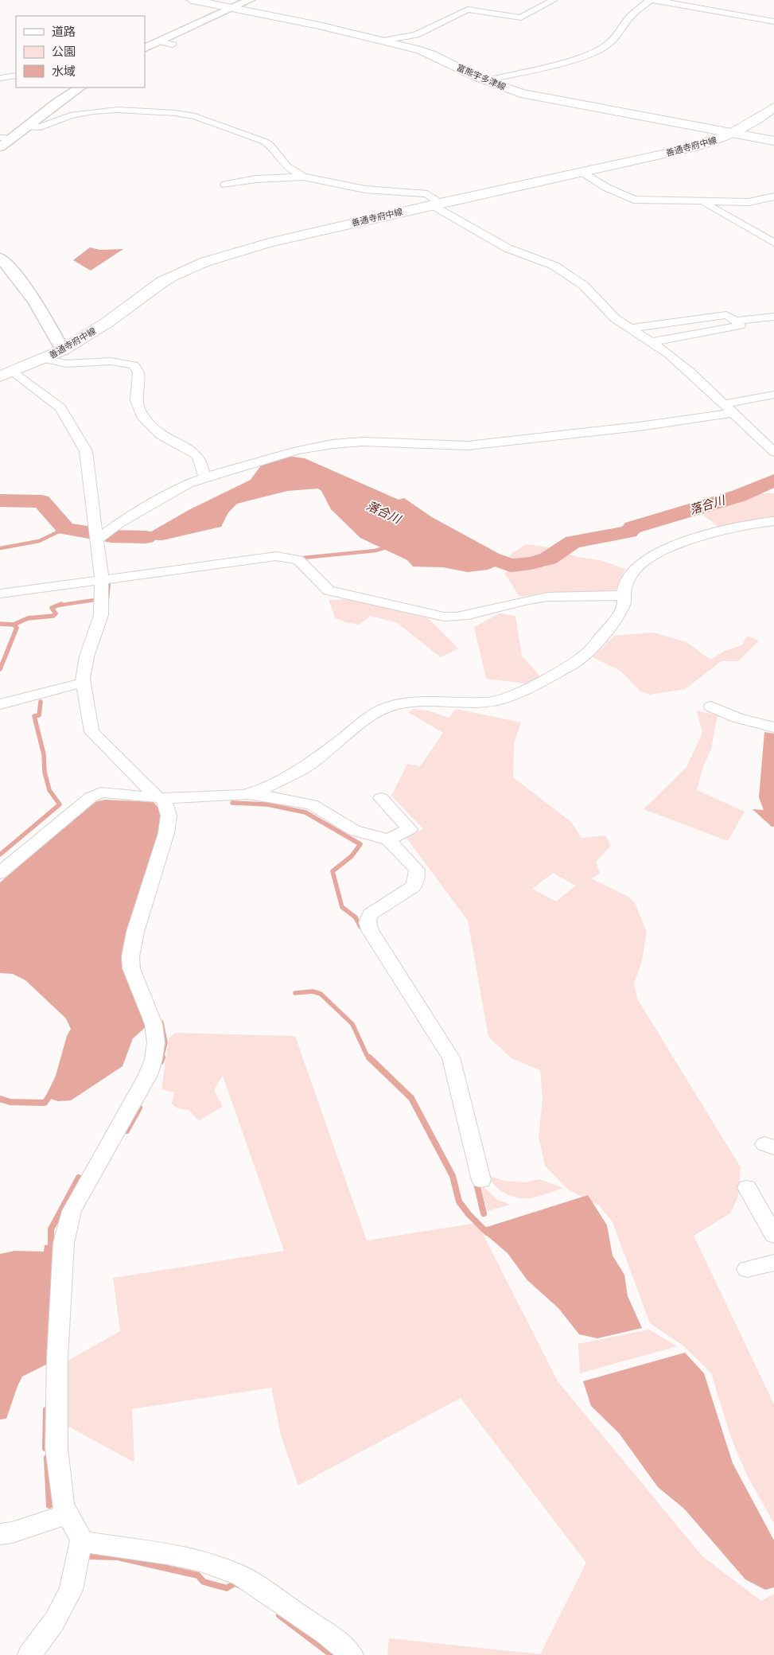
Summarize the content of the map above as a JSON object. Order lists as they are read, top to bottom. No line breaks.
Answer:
{"streets":{"main road":["富熊宇多津線","善通寺府中線"]},"crossings":[["富熊宇多津線","善通寺府中線"]],"water":["落合川"],"legend":["道路","公園","水域"]}
